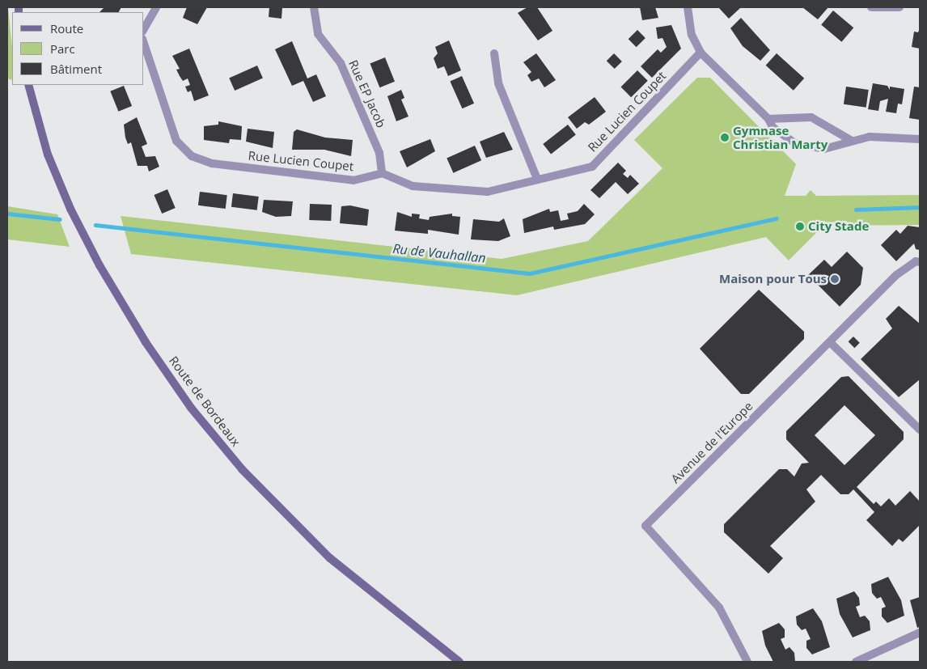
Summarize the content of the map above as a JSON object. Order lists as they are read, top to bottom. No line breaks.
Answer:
{"streets":{"main road":["Route de Bordeaux"],"street":["Rue EP Jacob","Rue Lucien Coupet","Avenue de l'Europe"]},"crossings":[["Rue EP Jacob","Rue Lucien Coupet"]],"water":["Ru de Vauhallan"],"places":["Gymnase Christian Marty","City Stade","Maison pour Tous"],"legend":["Route","Parc","Bâtiment"]}
